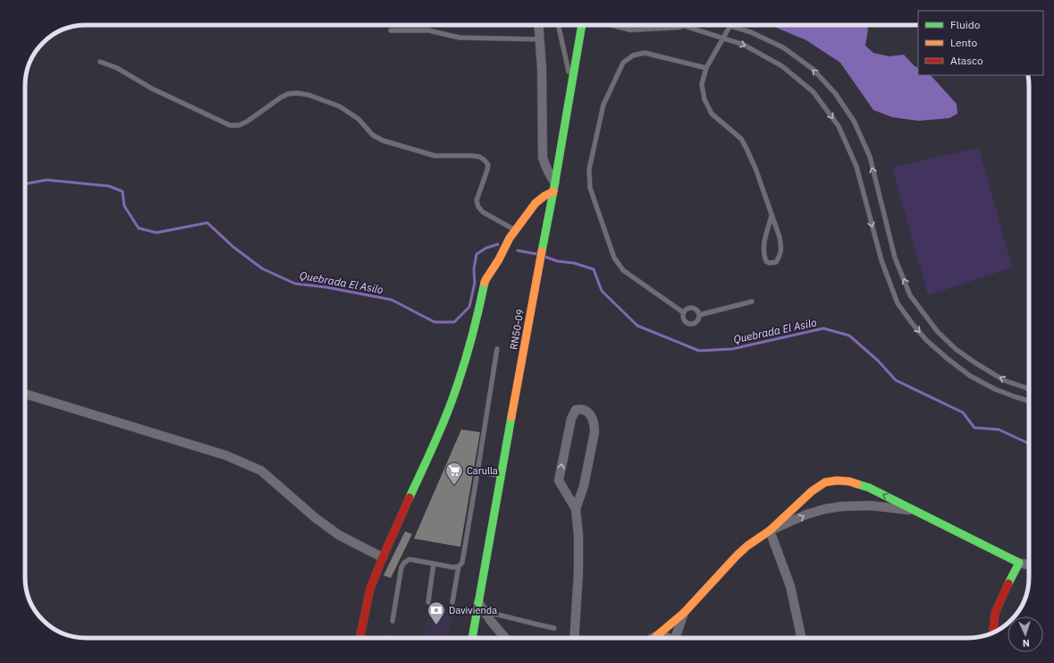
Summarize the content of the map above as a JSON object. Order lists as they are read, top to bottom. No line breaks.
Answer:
{"streets":{"street":["RN50-09"]},"water":["Quebrada El Asilo"],"places":{"supermarket":["Carulla"],"bank":["Davivienda"]},"legend":["Fluido","Lento","Atasco"],"north":"bottom"}
